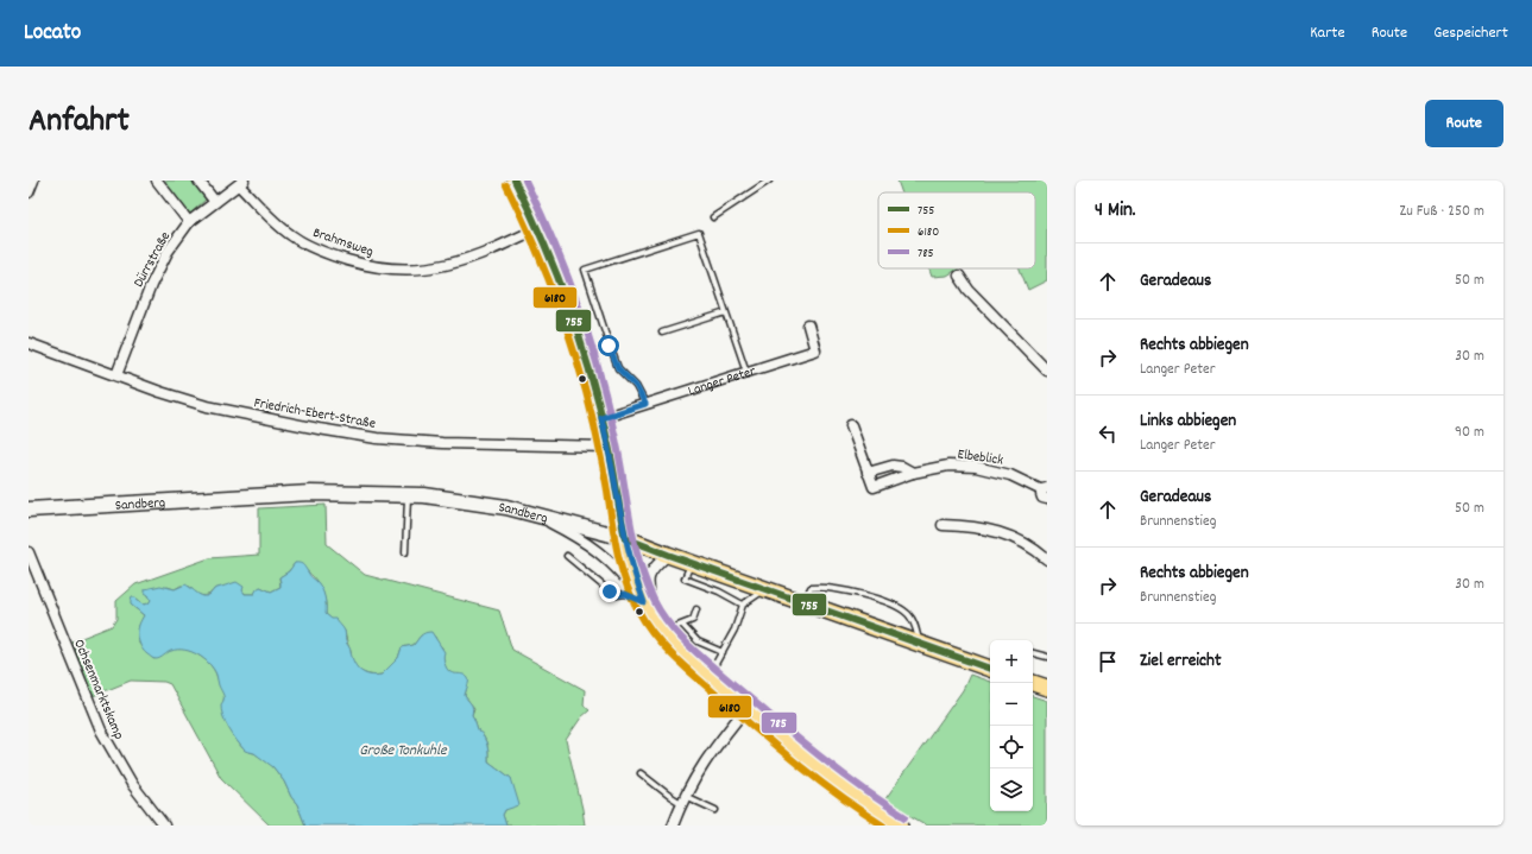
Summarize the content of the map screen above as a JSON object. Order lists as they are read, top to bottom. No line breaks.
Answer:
{"streets":{"main road":["Sandberg"],"street":["Brahmsweg","Dürrstraße","Langer Peter","Friedrich-Ebert-Straße","Elbeblick","Ochsenmarktskamp"]},"crossings":[["Brahmsweg","Dürrstraße"],["Dürrstraße","Friedrich-Ebert-Straße"]],"water":["Große Tonkuhle"],"lines":["transit line 755","transit line 785","transit line 6180"],"legend":["755","6180","785"],"page":{"header":"Locato","nav":["Karte","Route","Gespeichert"],"title":"Anfahrt","buttons":"Route","heading":["4 Min.","Zu Fuß · 250 m"],"list":[["Geradeaus","50 m"],["Rechts abbiegen","Langer Peter","30 m"],["Links abbiegen","Langer Peter","90 m"],["Geradeaus","Brunnenstieg","50 m"],["Rechts abbiegen","Brunnenstieg","30 m"],"Ziel erreicht"],"map_buttons":["+","−"]}}
